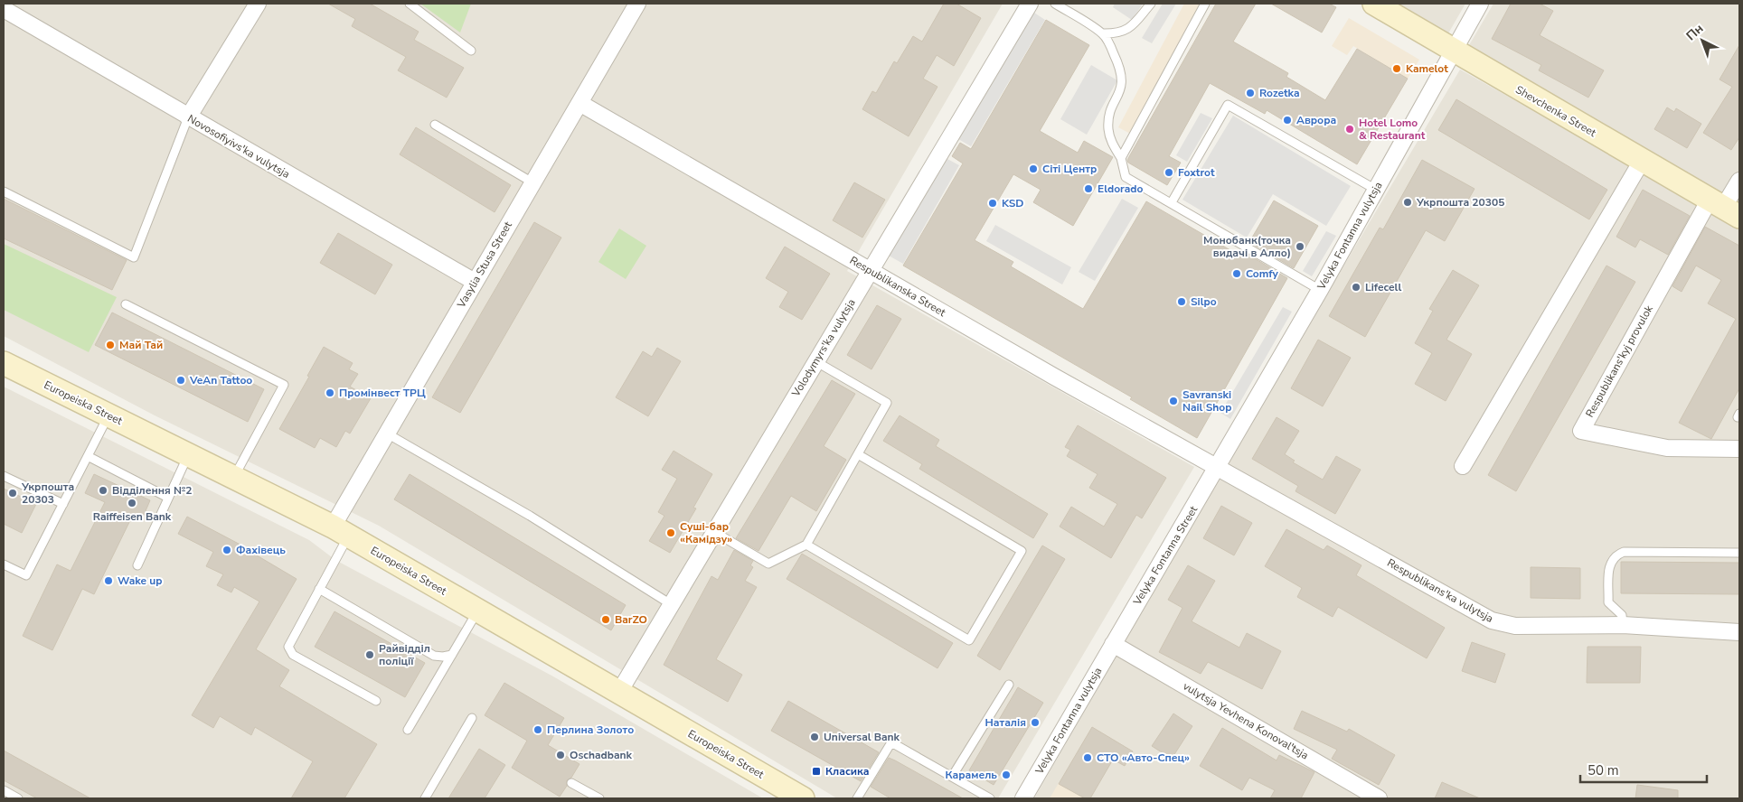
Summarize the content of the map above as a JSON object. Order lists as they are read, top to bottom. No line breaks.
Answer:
{"streets":{"main road":["Shevchenka Street","Europeiska Street"],"street":["Novosofiyivs'ka vulytsja","Velyka Fontanna vulytsja","Vasylia Stusa Street","Respublikanska Street","Volodymyrs'ka vulytsja","Respublikans'kyj provulok","Velyka Fontanna Street","Respublikans'ka vulytsja","vulytsja Yevhena Konoval'tsja"]},"crossings":[["Shevchenka Street","Velyka Fontanna vulytsja"],["Shevchenka Street","Respublikans'kyj provulok"],["Novosofiyivs'ka vulytsja","Vasylia Stusa Street"],["Velyka Fontanna vulytsja","Respublikanska Street"],["Velyka Fontanna vulytsja","Velyka Fontanna Street"],["Velyka Fontanna vulytsja","Respublikans'ka vulytsja"],["Velyka Fontanna vulytsja","vulytsja Yevhena Konoval'tsja"],["Vasylia Stusa Street","Respublikanska Street"],["Vasylia Stusa Street","Europeiska Street"],["Respublikanska Street","Volodymyrs'ka vulytsja"],["Respublikanska Street","Velyka Fontanna Street"],["Respublikanska Street","Respublikans'ka vulytsja"],["Volodymyrs'ka vulytsja","Europeiska Street"],["Velyka Fontanna Street","Respublikans'ka vulytsja"],["Velyka Fontanna Street","vulytsja Yevhena Konoval'tsja"]],"places":{"other":["Kamelot","Rozetka","Аврора","Hotel Lomo & Restaurant","Сіті Центр","Foxtrot","Eldorado","Укрпошта 20305","KSD","Монобанк(точка видачі в Алло)","Comfy","Lifecell","Silpo","Май Тай","VeAn Tattoo","Промінвест ТРЦ","Savranski Nail Shop","Відділення №2","Укрпошта 20303","Raiffeisen Bank","Суші-бар «Камідзу»","Фахівець","Wake up","BarZO","Райвідділ поліції","Наталія","Перлина Золото","Universal Bank","Oschadbank","СТО «Авто-Спец»","Карамель"],"transit":["Класика"]},"scale_bar":"50 m","north":"top left"}
